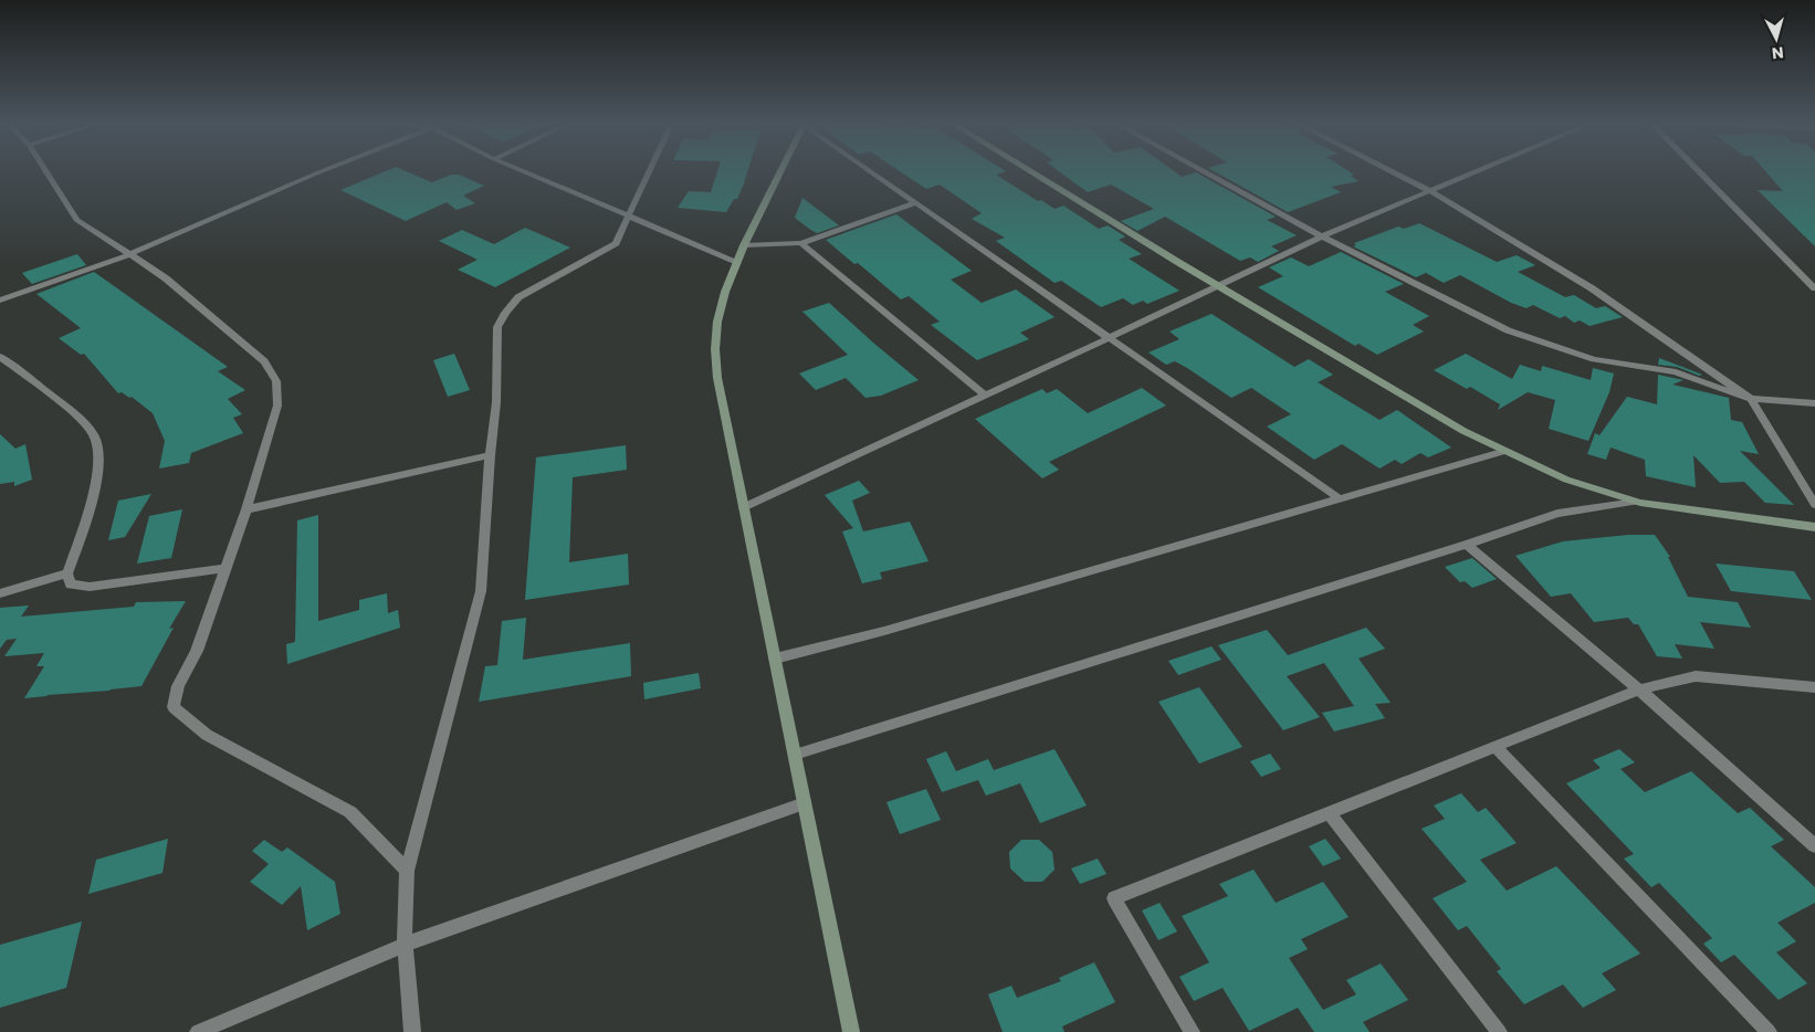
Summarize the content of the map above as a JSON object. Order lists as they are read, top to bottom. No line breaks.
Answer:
{"north":"bottom"}
